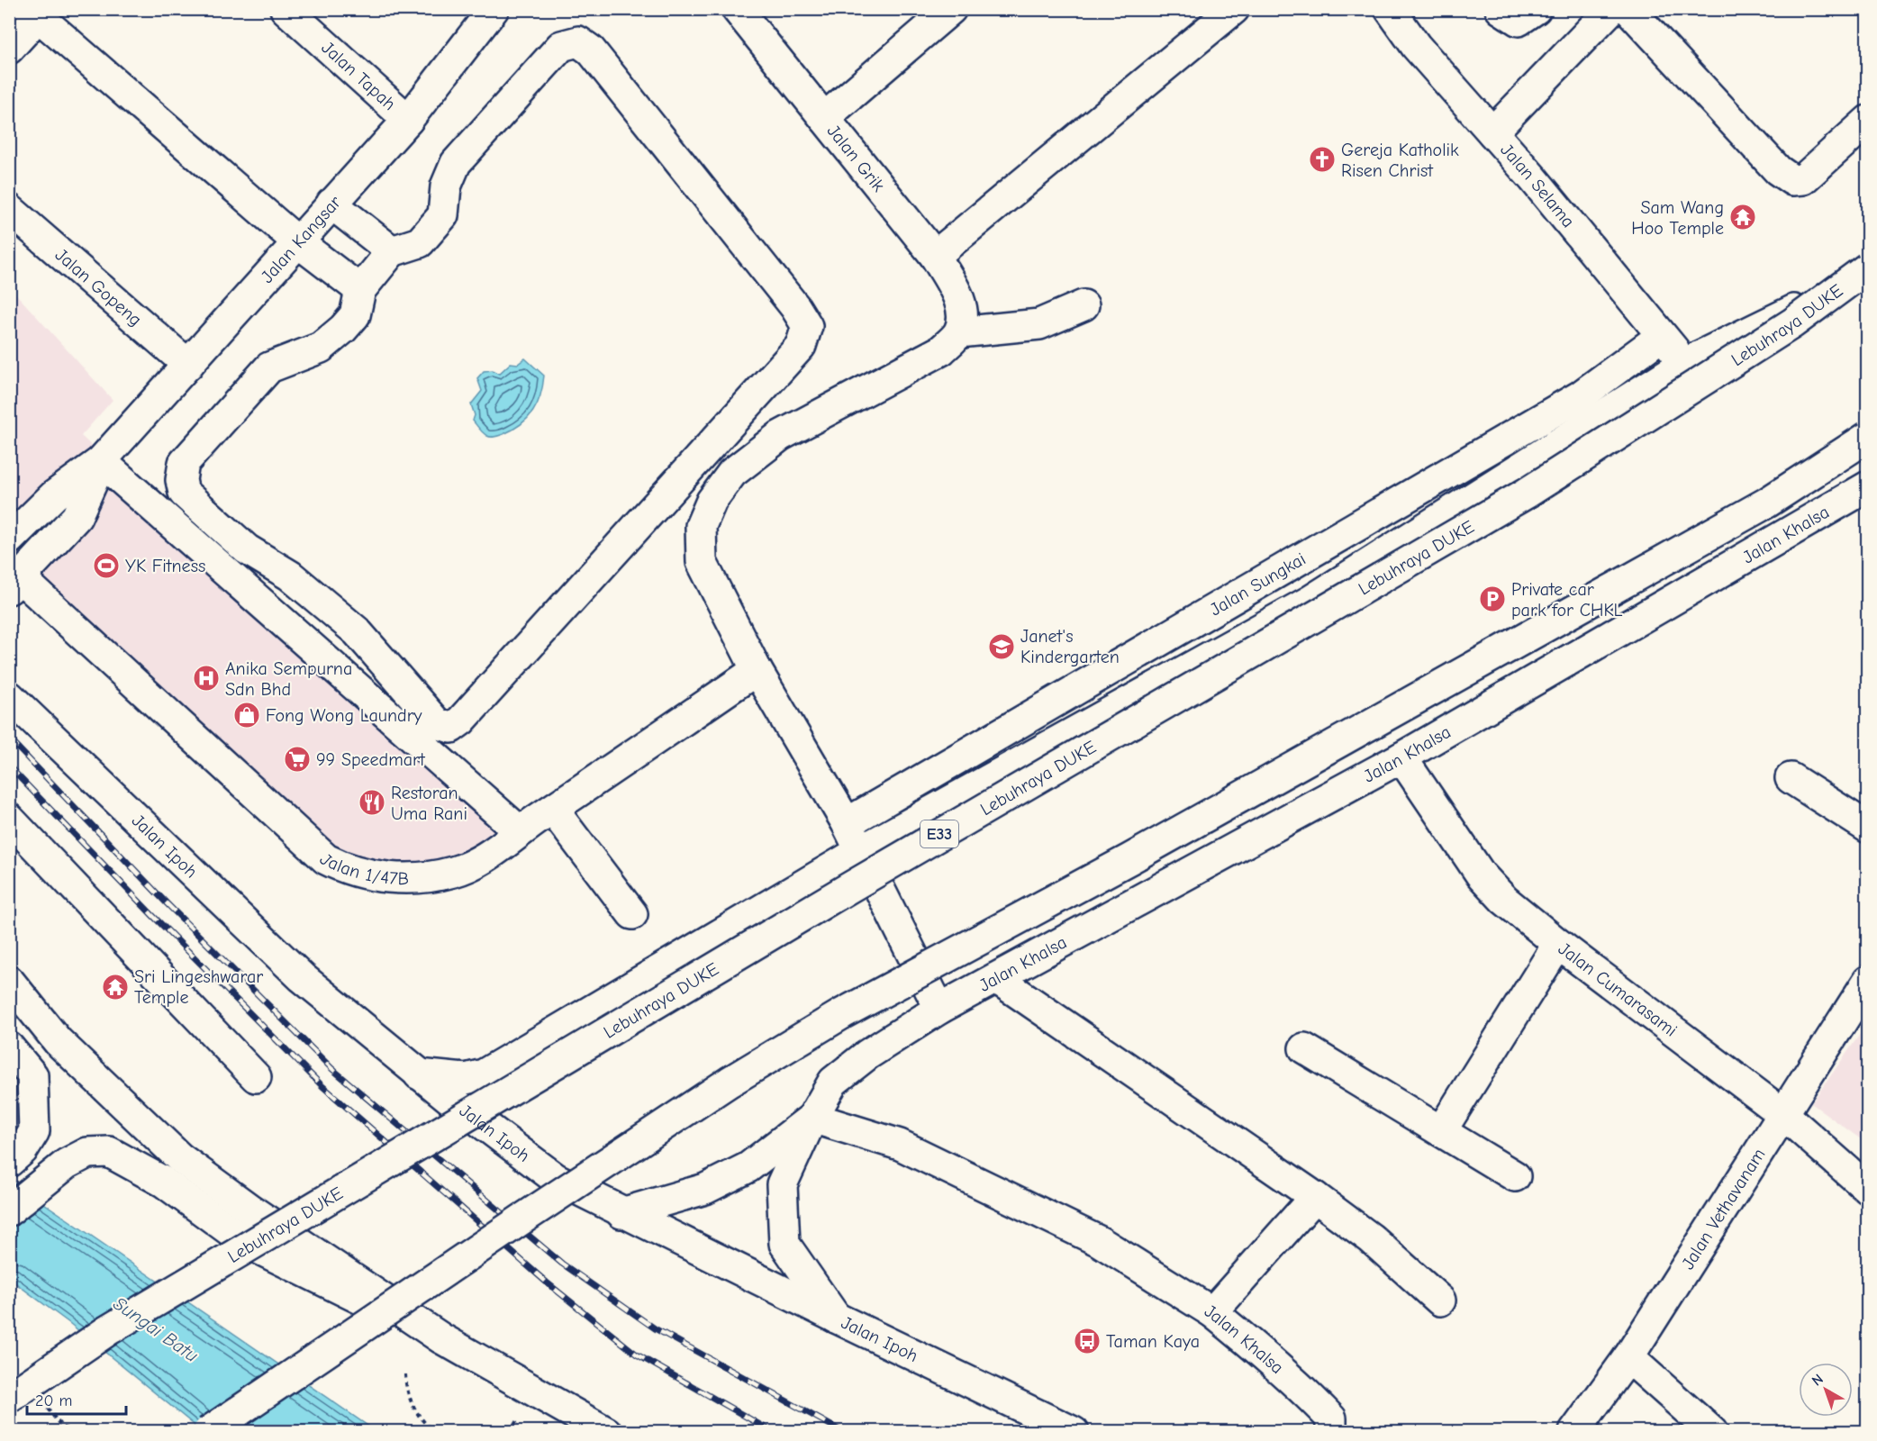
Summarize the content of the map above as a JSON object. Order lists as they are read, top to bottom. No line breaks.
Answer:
{"streets":{"main road":["Jalan Tapah","Jalan Grik","Jalan Selama","Jalan Kangsar","Jalan Gopeng","Lebuhraya DUKE","Jalan Khalsa","Jalan Sungkai","E33","Jalan Ipoh","Jalan 1/47B","Jalan Cumarasami","Jalan Vethavanam"]},"crossings":[["Jalan Tapah","Jalan Kangsar"],["Jalan Selama","Jalan Sungkai"],["Jalan Kangsar","Jalan Gopeng"],["Jalan Kangsar","Jalan 1/47B"],["Jalan Khalsa","Jalan Ipoh"],["Jalan Khalsa","Jalan Cumarasami"],["Jalan Cumarasami","Jalan Vethavanam"]],"water":["Sungai Batu"],"places":{"church":["Gereja Katholik Risen Christ"],"temple":["Sam Wang Hoo Temple","Sri Lingeshwarar Temple"],"sports":["YK Fitness"],"parking":["Private car park for CHKL"],"school or university":["Janet's Kindergarten"],"hospital":["Anika Sempurna Sdn Bhd"],"shop":["Fong Wong Laundry"],"supermarket":["99 Speedmart"],"restaurant":["Restoran Uma Rani"],"bus stop":["Taman Kaya"]},"scale_bar":"20 m","north":"top left"}
